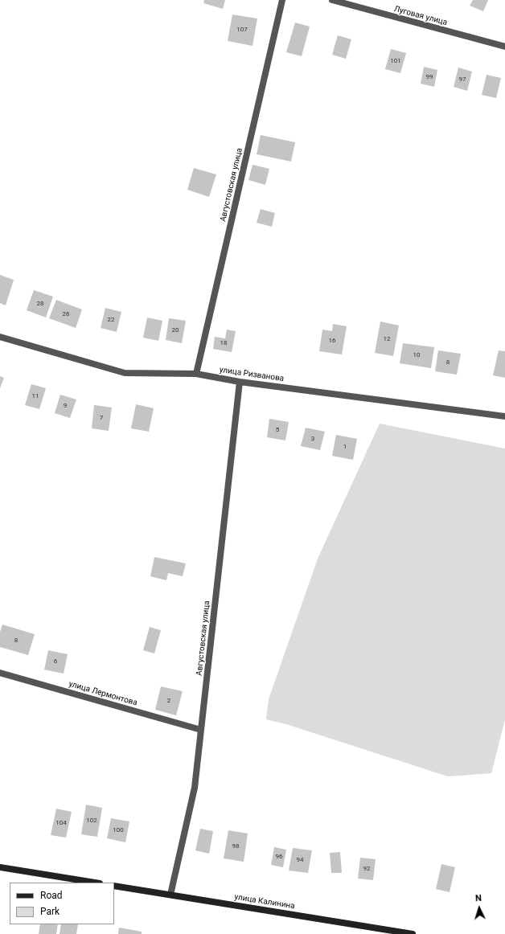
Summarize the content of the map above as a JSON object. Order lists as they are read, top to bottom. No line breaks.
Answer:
{"streets":{"street":["Луговая улица","Августовская улица","улица Ризванова","улица Лермонтова","улица Калинина"]},"crossings":[["Августовская улица","улица Ризванова"],["Августовская улица","улица Лермонтова"],["Августовская улица","улица Калинина"]],"house_numbers":["107","101","99","97","28","26","22","20","12","16","18","10","8","11","9","7","5","3","1","8","6","2","102","104","100","98","96","94","92"],"legend":["Road","Park"],"north":"top"}
